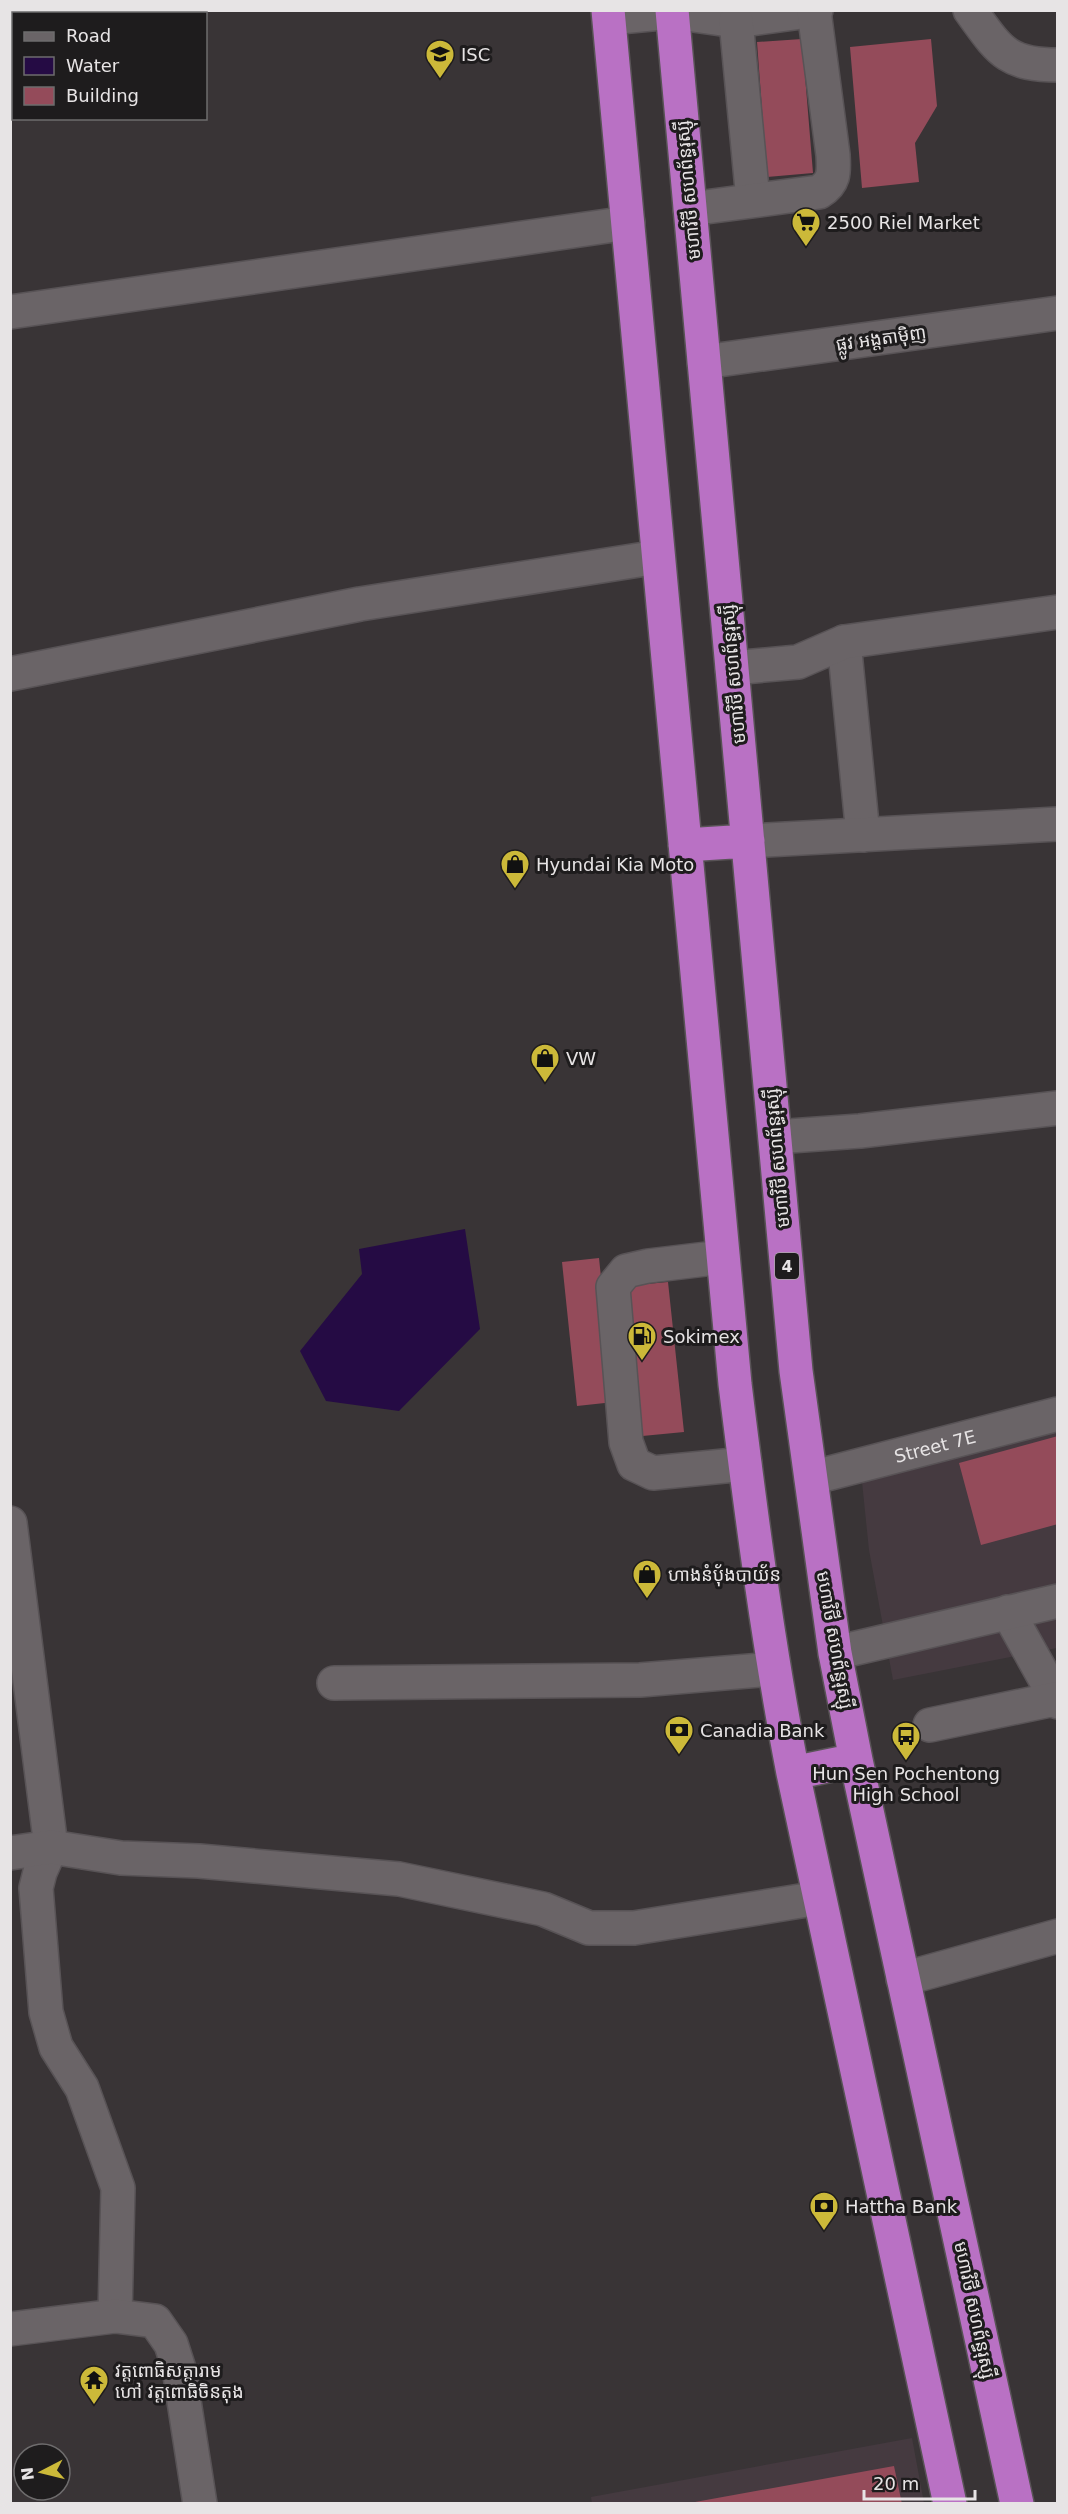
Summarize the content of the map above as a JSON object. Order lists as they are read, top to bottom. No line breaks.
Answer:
{"streets":{"highway":["មហាវិថី សហព័ន្ធរុស្ស៊ី","4"],"street":["ផ្លូវ អង្តតាម៉ិញ","Street 7E"]},"crossings":[["មហាវិថី សហព័ន្ធរុស្ស៊ី","ផ្លូវ អង្តតាម៉ិញ"],["មហាវិថី សហព័ន្ធរុស្ស៊ី","Street 7E"]],"places":{"school or university":["ISC"],"supermarket":["2500 Riel Market"],"shop":["Hyundai Kia Moto","VW","ហាងនំបុ័ងបាយ័ន"],"fuel station":["Sokimex"],"bank":["Canadia Bank","Hattha Bank"],"bus stop":["Hun Sen Pochentong High School"],"temple":["វត្តពោធិសត្តារាម ហៅ វត្តពោធិចិនតុង"]},"legend":["Road","Water","Building"],"scale_bar":"20 m","north":"left"}
